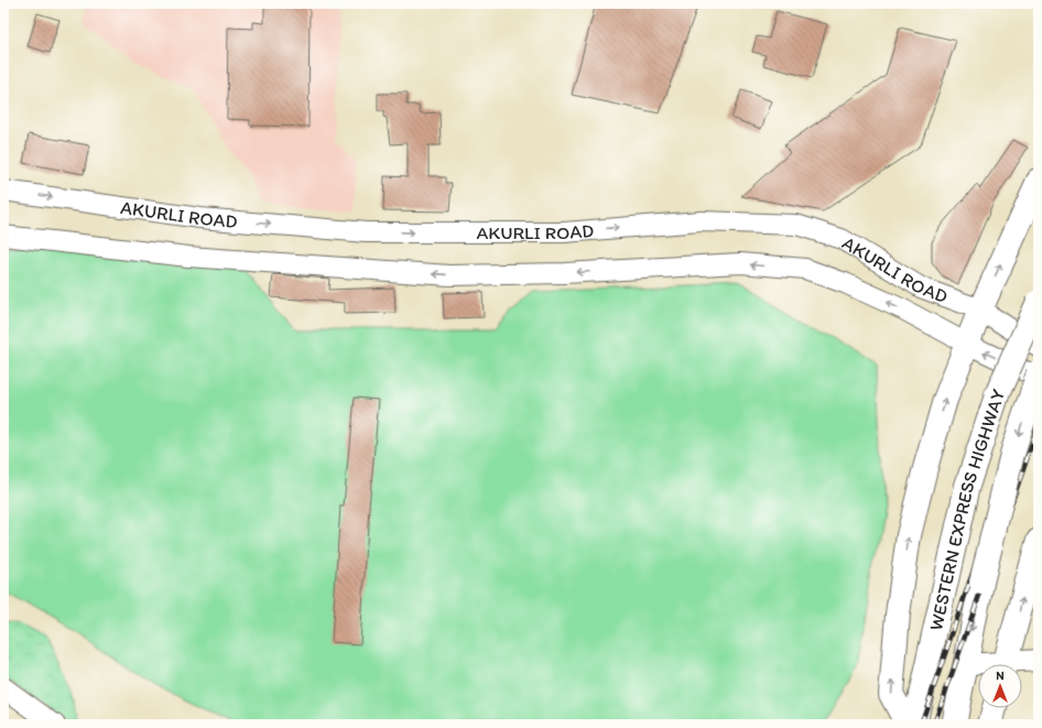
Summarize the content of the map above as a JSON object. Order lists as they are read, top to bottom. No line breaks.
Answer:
{"streets":{"main road":["WESTERN EXPRESS HIGHWAY"],"street":["AKURLI ROAD"]},"north":"top"}
